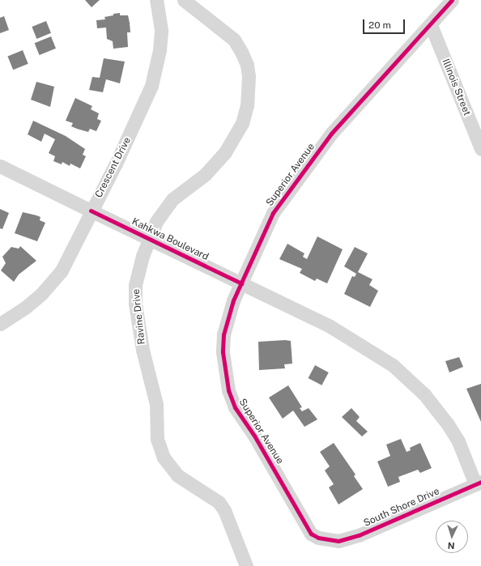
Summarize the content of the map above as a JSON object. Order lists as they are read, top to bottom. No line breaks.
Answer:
{"streets":{"street":["Illinois Street","Crescent Drive","Superior Avenue","Kahkwa Boulevard","Ravine Drive","South Shore Drive"]},"crossings":[["Illinois Street","Superior Avenue"],["Crescent Drive","Kahkwa Boulevard"],["Superior Avenue","Kahkwa Boulevard"],["Superior Avenue","South Shore Drive"],["Kahkwa Boulevard","South Shore Drive"]],"scale_bar":"20 m","north":"bottom"}
